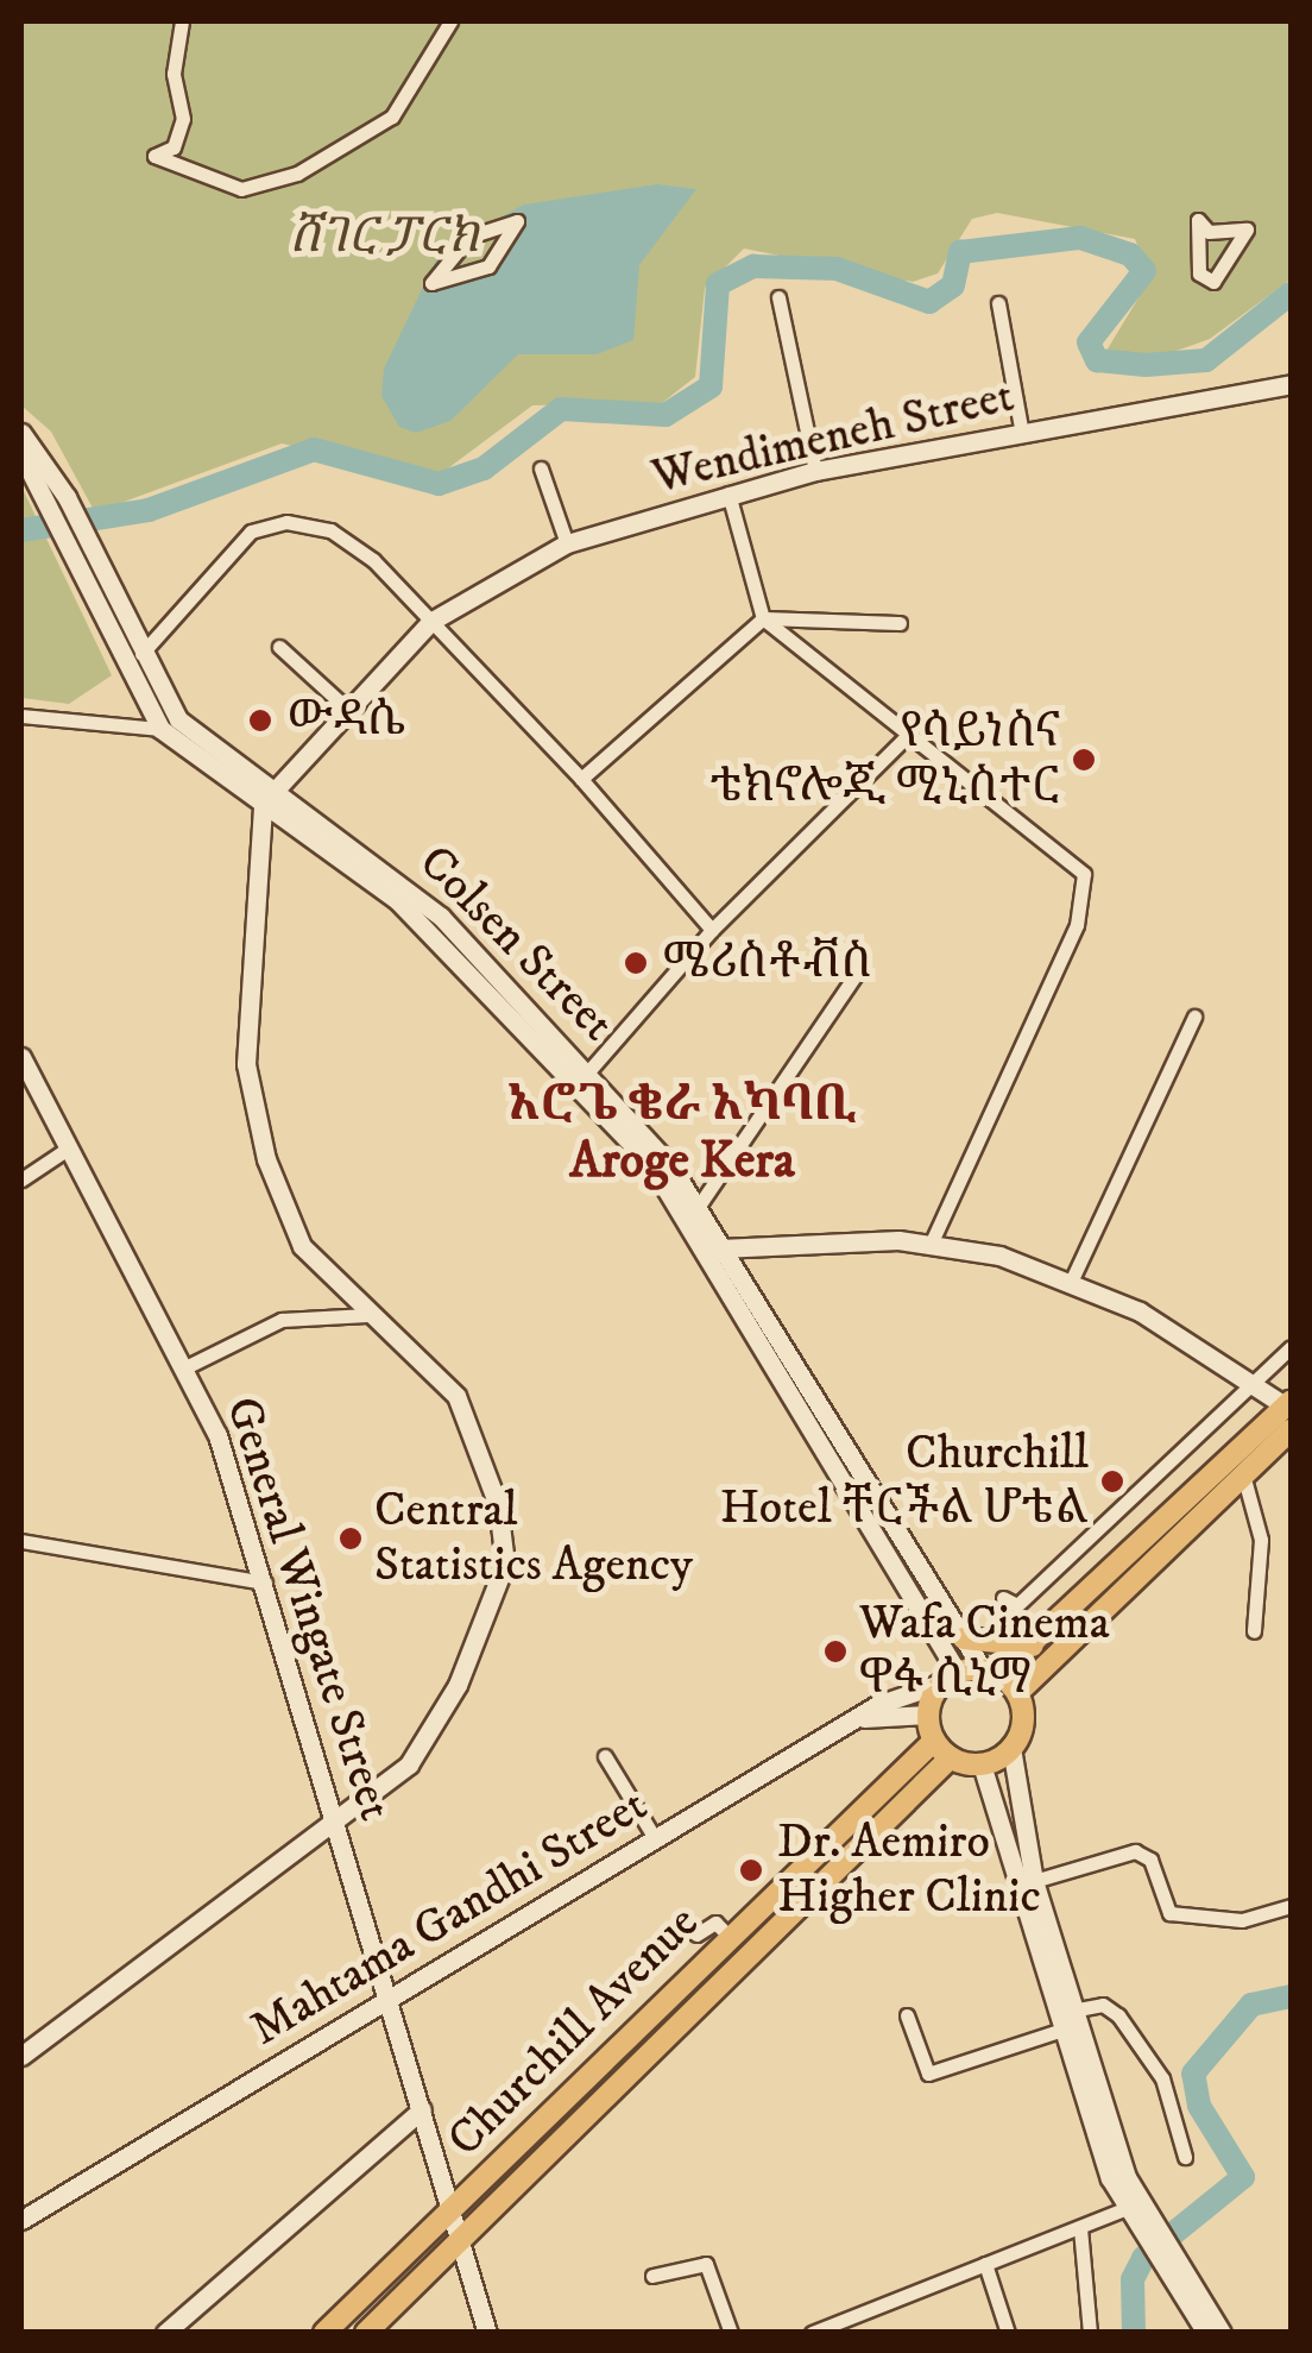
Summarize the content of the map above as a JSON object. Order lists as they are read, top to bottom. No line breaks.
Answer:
{"streets":{"main road":["Wendimeneh Street","Colsen Street","General Wingate Street","Mahtama Gandhi Street","Churchill Avenue"]},"crossings":[["Wendimeneh Street","Colsen Street"],["Colsen Street","Mahtama Gandhi Street"],["Colsen Street","Churchill Avenue"],["General Wingate Street","Mahtama Gandhi Street"],["General Wingate Street","Churchill Avenue"],["Mahtama Gandhi Street","Churchill Avenue"]],"districts":["አሮጌ ቄራ አካባቢ Aroge Kera"],"parks":["ሸገር ፓርክ"],"places":["ውዳሴ","የሳይነስና ቴክኖሎጂ ሚኒስተር","ሜሪስቶቭስ","Churchill Hotel ቸርችል ሆቴል","Central Statistics Agency","Wafa Cinema ዋፋ ሲኒማ","Dr. Aemiro Higher Clinic"]}
